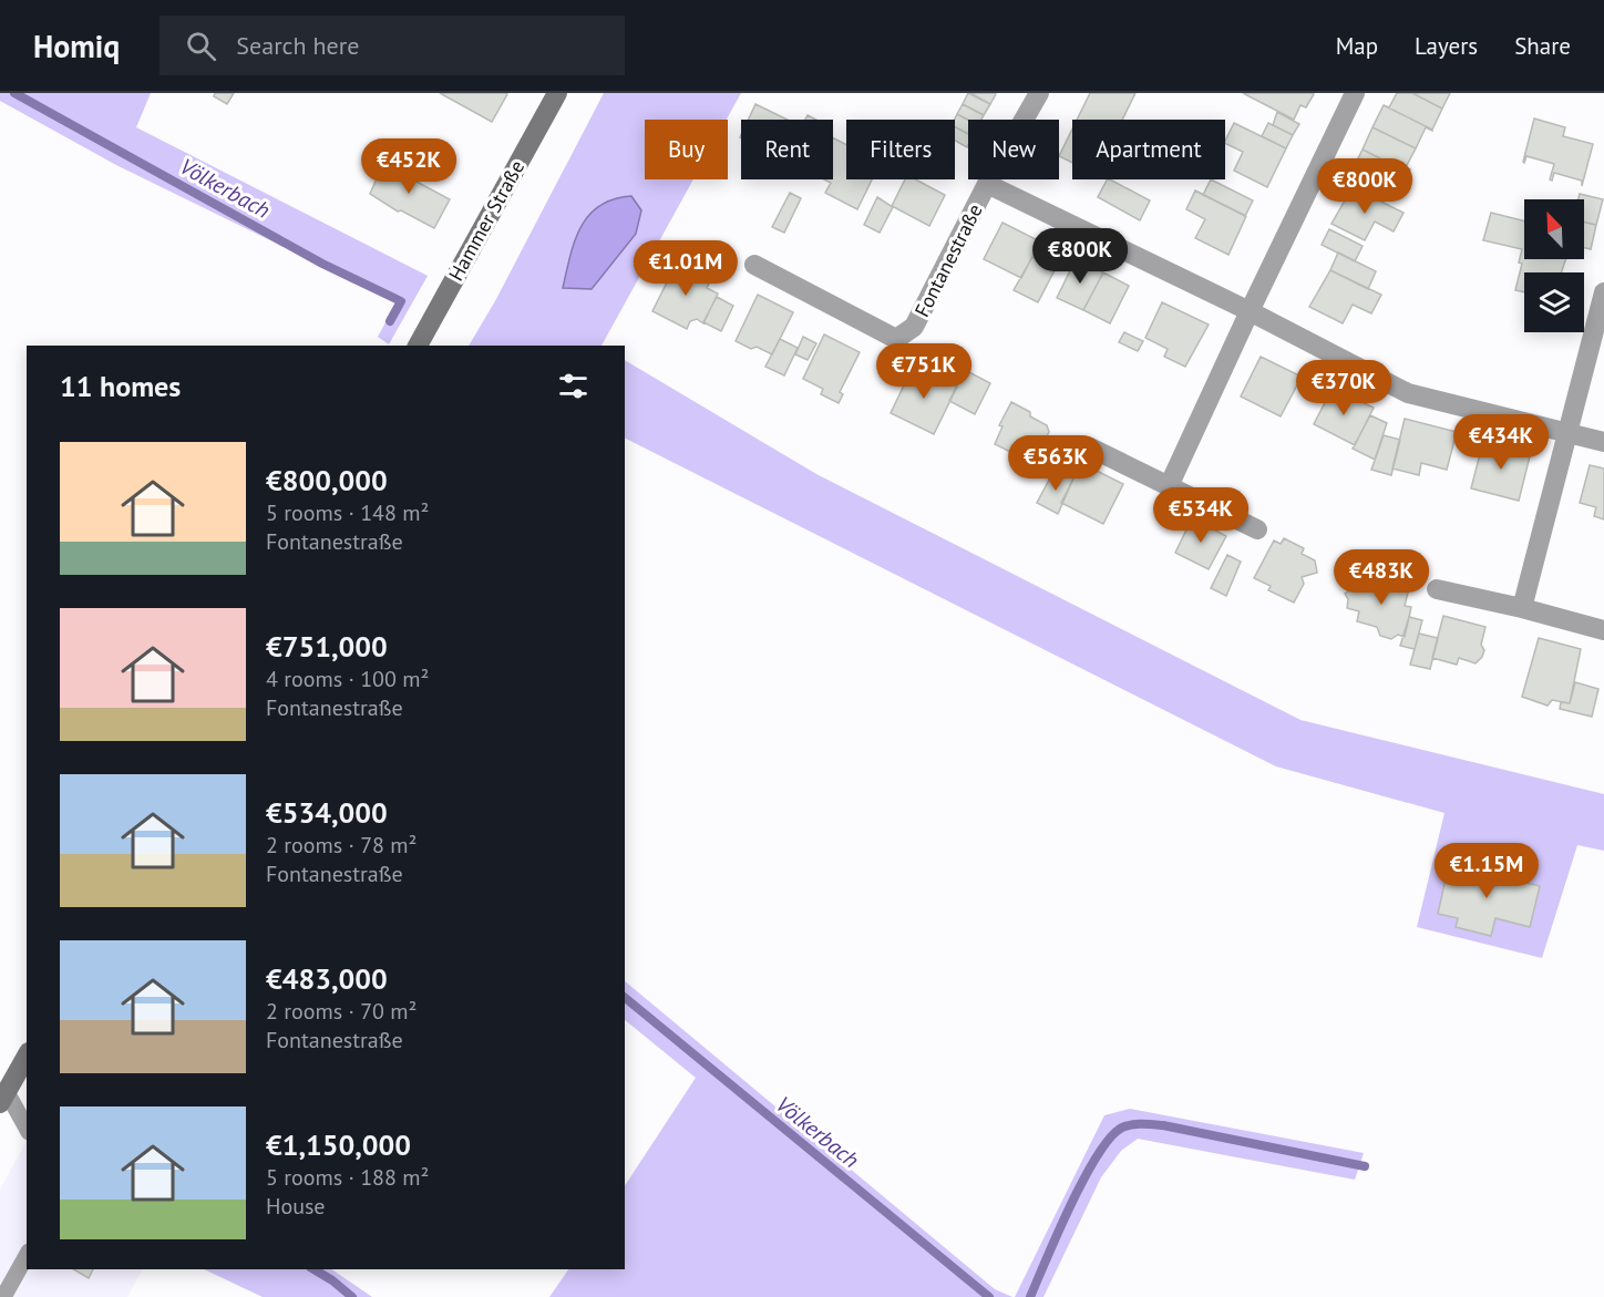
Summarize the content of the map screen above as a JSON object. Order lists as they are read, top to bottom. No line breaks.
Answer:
{"streets":{"main road":["Hammer Straße"],"street":["Fontanestraße"]},"water":["Völkerbach"],"north":"top left","page":{"header":"Homiq","search":"Search here","nav":["Map","Layers","Share"],"chip":["Buy","Rent","Filters","New","Apartment"],"price":["€452K","€800K","€800K","€1.01M","€751K","€370K","€434K","€563K","€534K","€483K","€1.15M"],"heading":"11 homes","list":[{"name":"€800,000","note":"5 rooms · 148 m² · Fontanestraße"},{"name":"€751,000","note":"4 rooms · 100 m² · Fontanestraße"},{"name":"€534,000","note":"2 rooms · 78 m² · Fontanestraße"},{"name":"€483,000","note":"2 rooms · 70 m² · Fontanestraße"},{"name":"€1,150,000","note":"5 rooms · 188 m² · House"}]}}
